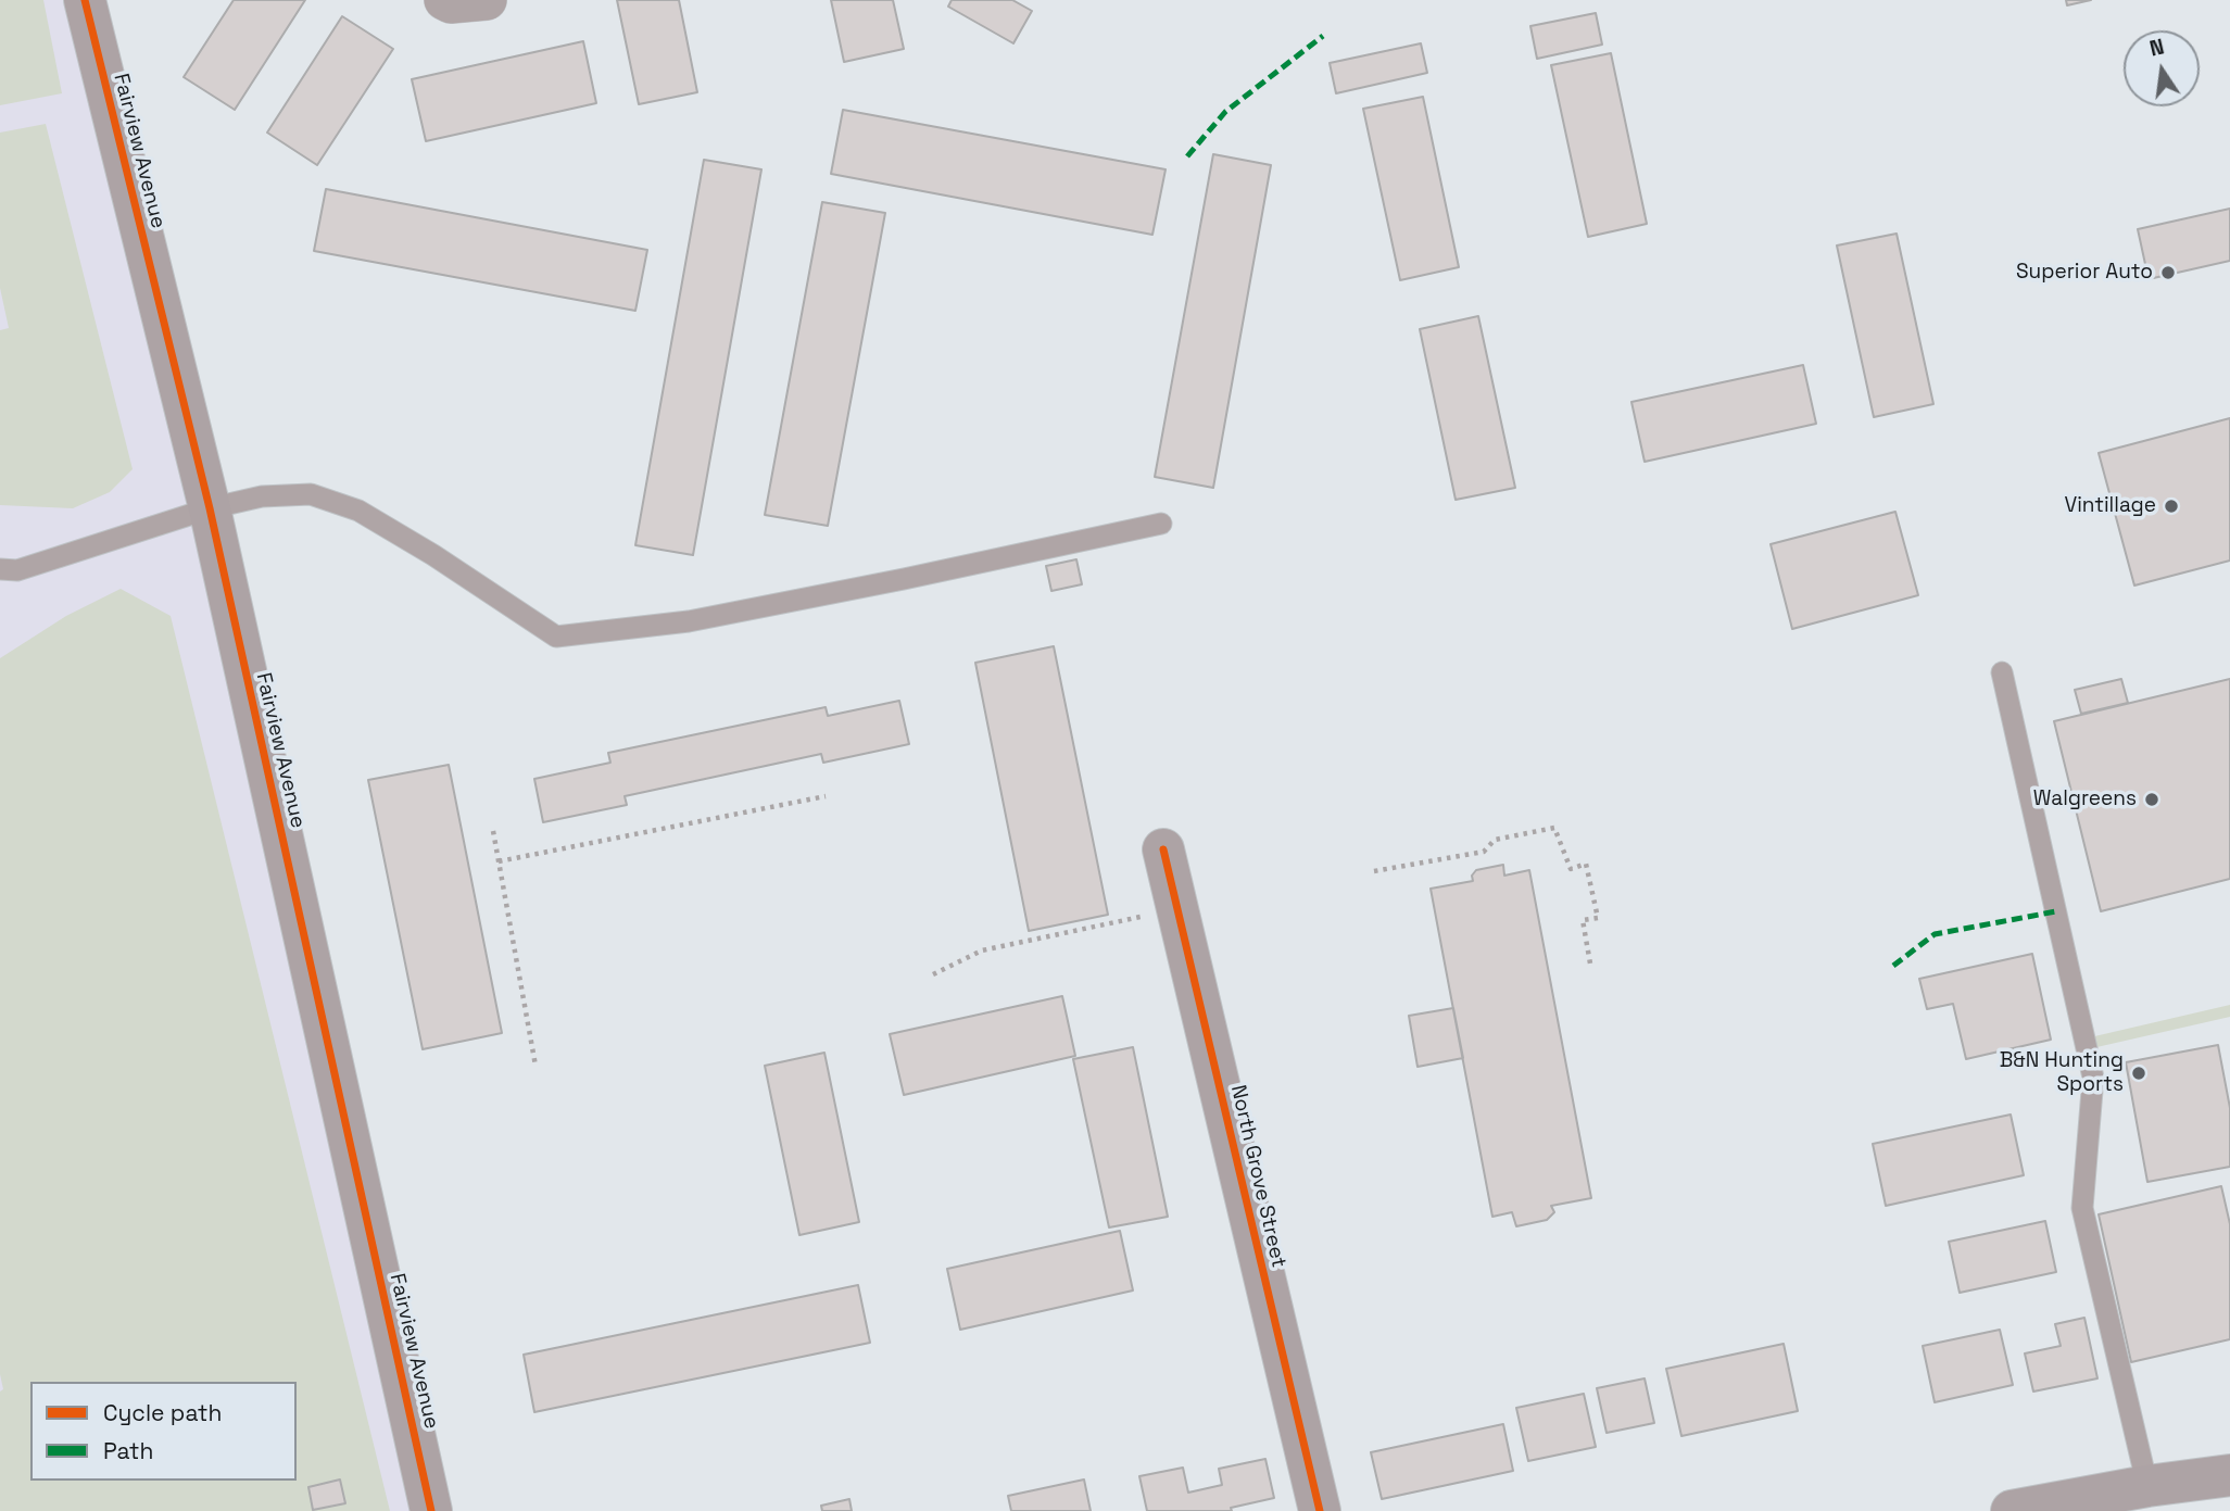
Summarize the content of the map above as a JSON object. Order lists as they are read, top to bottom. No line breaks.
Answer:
{"streets":{"street":["Fairview Avenue","North Grove Street"]},"places":["Superior Auto","Vintillage","Walgreens","B&N Hunting Sports"],"legend":["Cycle path","Path"],"north":"top"}
